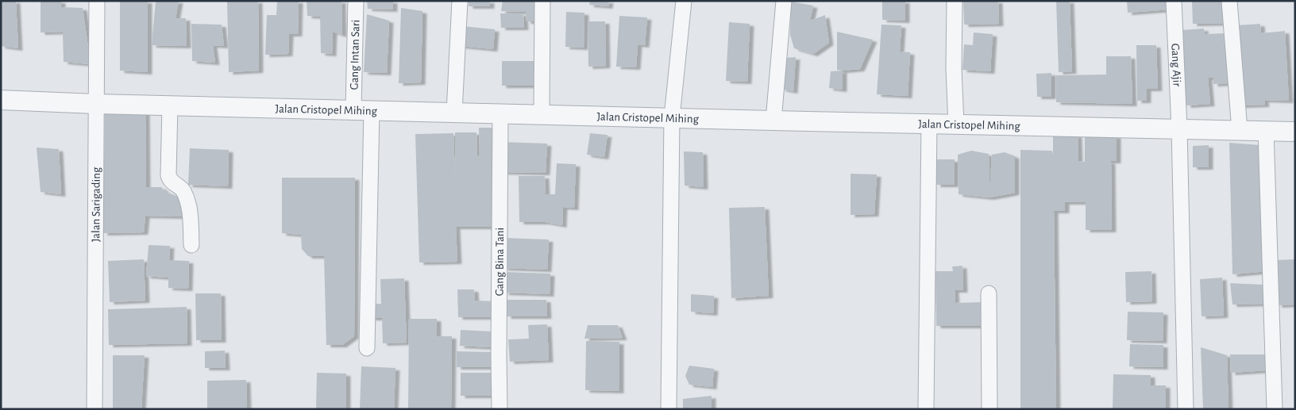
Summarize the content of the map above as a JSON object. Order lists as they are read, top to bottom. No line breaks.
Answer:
{"streets":{"street":["Gang Intan Sari","Gang Ajir","Jalan Cristopel Mihing","Jalan Sarigading","Gang Bina Tani"]},"crossings":[["Gang Intan Sari","Jalan Cristopel Mihing"],["Gang Ajir","Jalan Cristopel Mihing"],["Jalan Cristopel Mihing","Jalan Sarigading"],["Jalan Cristopel Mihing","Gang Bina Tani"]]}
